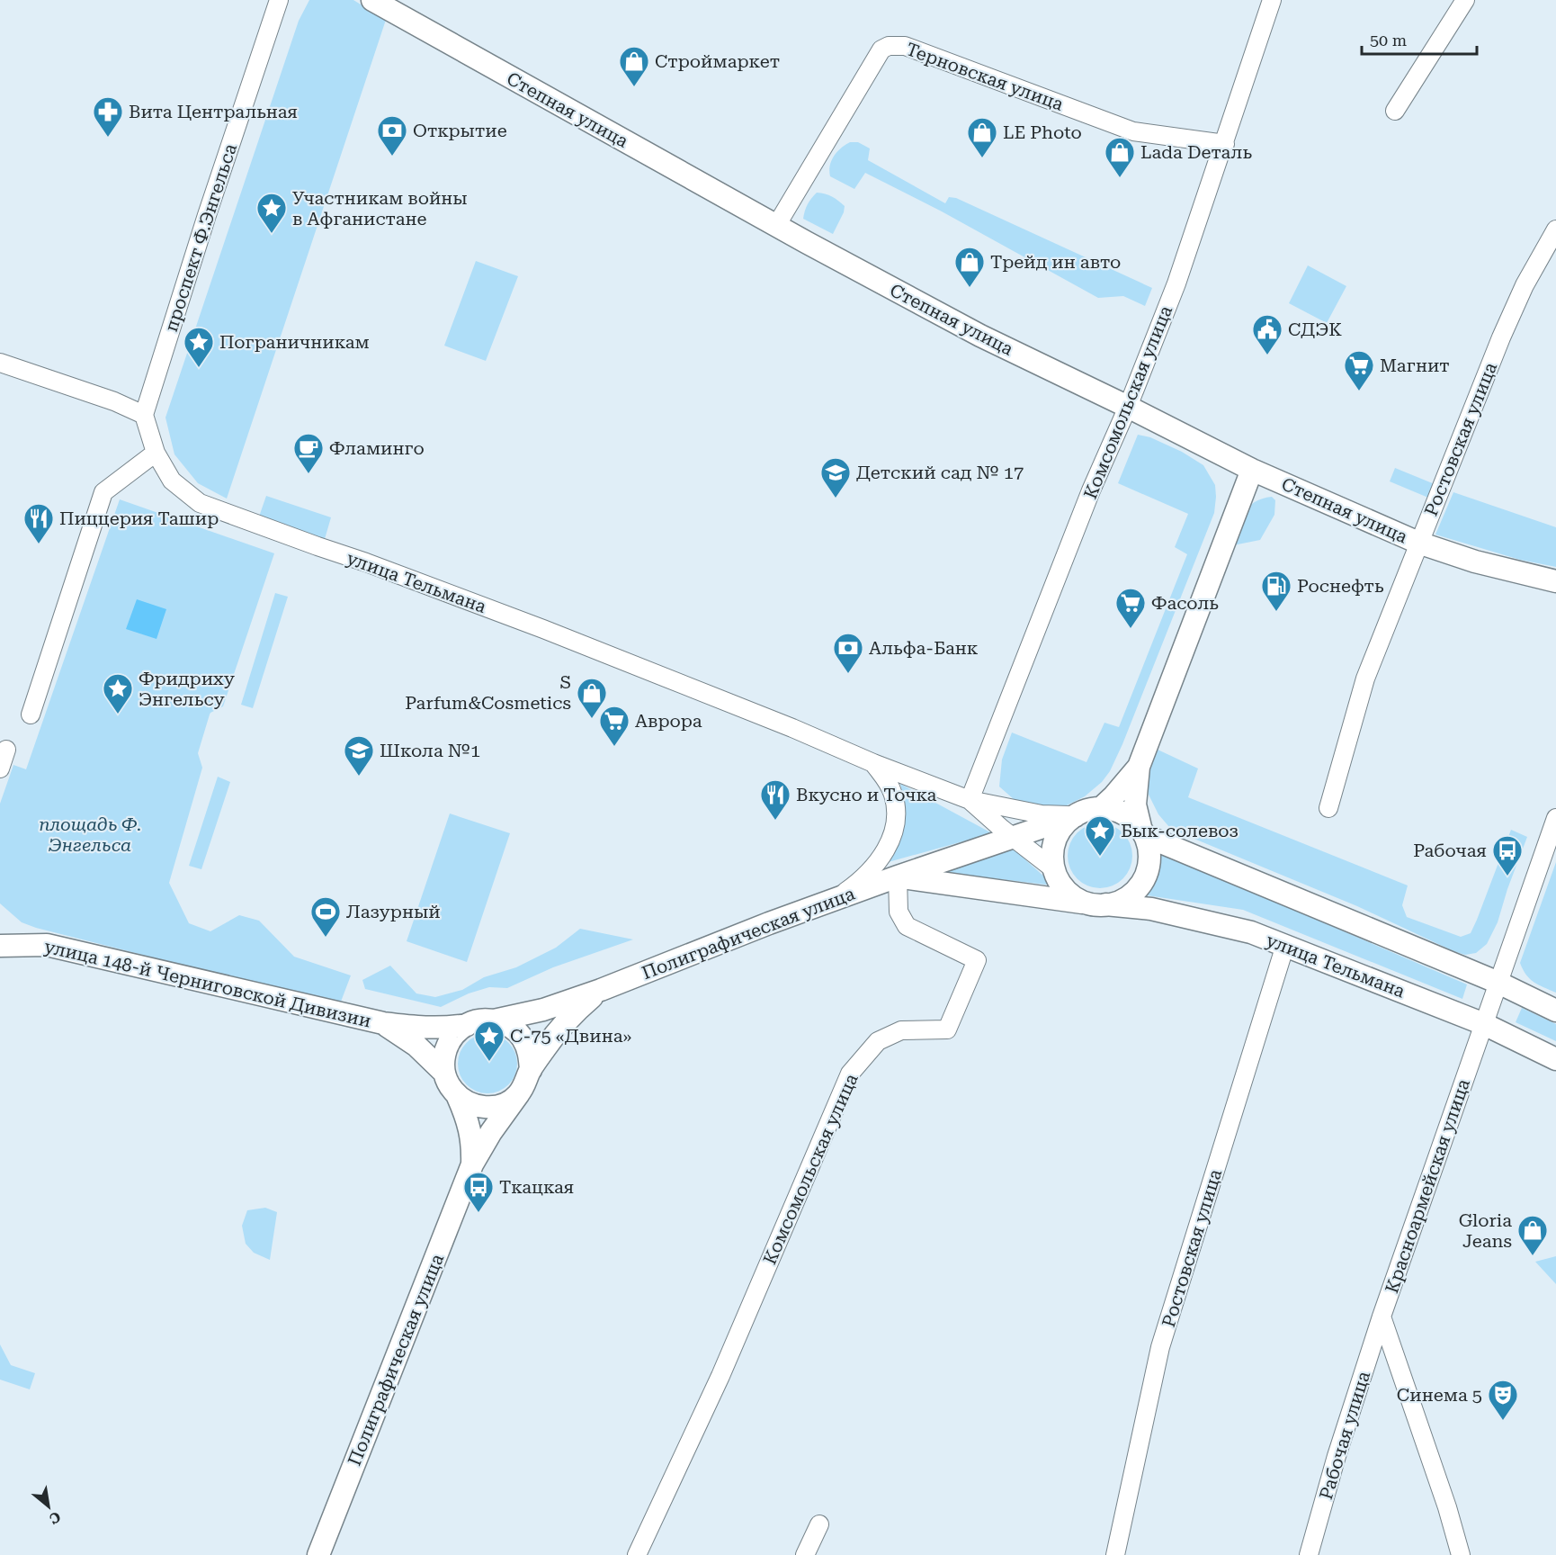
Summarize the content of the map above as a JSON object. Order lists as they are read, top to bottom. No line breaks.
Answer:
{"streets":{"main road":["Степная улица","улица Тельмана","Полиграфическая улица","улица 148-й Черниговской Дивизии"],"street":["Терновская улица","проспект Ф.Энгельса","Комсомольская улица","Ростовская улица","Красноармейская улица","Рабочая улица"]},"crossings":[["Терновская улица","Степная улица"],["Терновская улица","Комсомольская улица"],["Степная улица","Комсомольская улица"],["Степная улица","Ростовская улица"],["проспект Ф.Энгельса","улица Тельмана"],["Комсомольская улица","улица Тельмана"],["Комсомольская улица","Полиграфическая улица"],["Ростовская улица","улица Тельмана"],["улица Тельмана","Полиграфическая улица"],["улица Тельмана","Красноармейская улица"],["Полиграфическая улица","улица 148-й Черниговской Дивизии"],["Красноармейская улица","Рабочая улица"]],"parks":["площадь Ф. Энгельса"],"places":{"shop":["Строймаркет","LE Photo","Lada Dеталь","Трейд ин авто","S Parfum&Cosmetics","Gloria Jeans"],"pharmacy":["Вита Центральная"],"bank":["Открытие","Альфа-Банк"],"place":["Участникам войны в Афганистане","Пограничникам","Фридриху Энгельсу","Бык-солевоз","С-75 «Двина»"],"public building":["СДЭК"],"supermarket":["Магнит","Фасоль","Аврора"],"cafe":["Фламинго"],"school or university":["Детский сад № 17","Школа №1"],"restaurant":["Пиццерия Ташир","Вкусно и Точка"],"fuel station":["Роснефть"],"bus stop":["Рабочая","Ткацкая"],"sports":["Лазурный"],"theatre":["Синема 5"]},"scale_bar":"50 m","north":"bottom right"}
